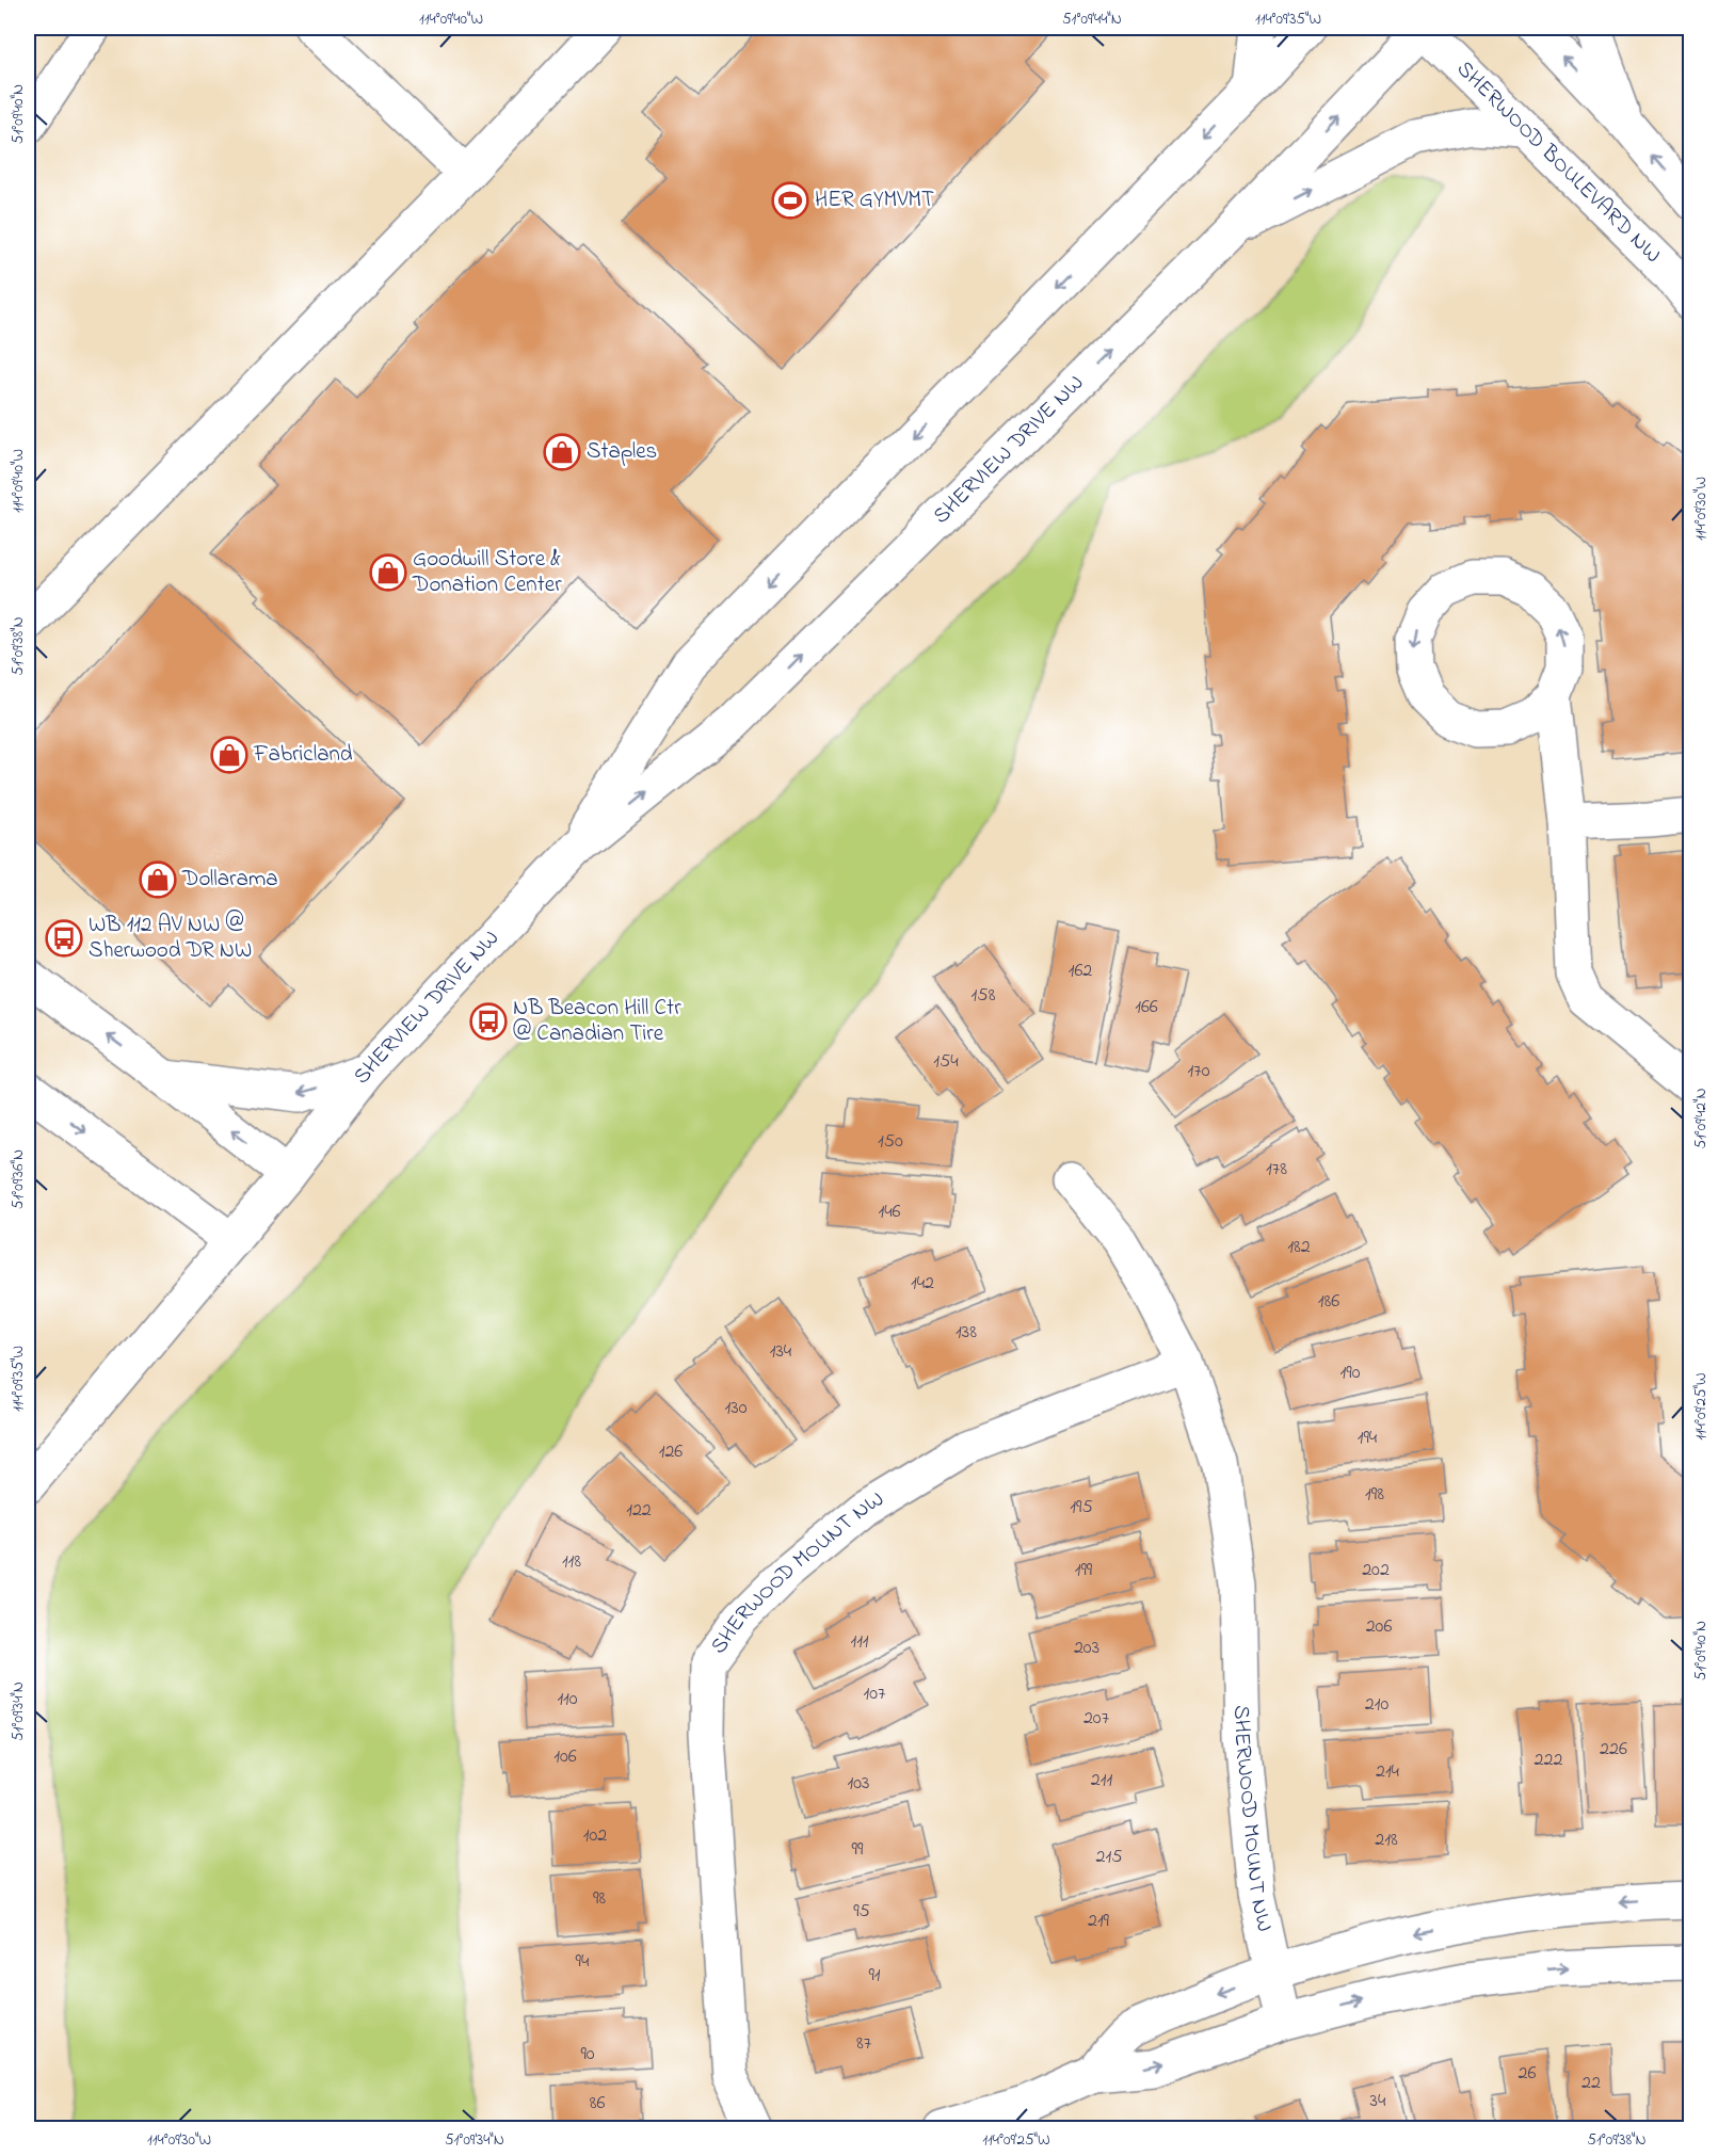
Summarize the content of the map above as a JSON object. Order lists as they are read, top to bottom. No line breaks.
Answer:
{"streets":{"street":["SHERWOOD BOULEVARD NW","SHERVIEW DRIVE NW","SHERWOOD MOUNT NW"]},"crossings":[["SHERWOOD BOULEVARD NW","SHERVIEW DRIVE NW"]],"places":{"sports":["HER GYMVMT"],"shop":["Staples","Goodwill Store & Donation Center","Fabricland","Dollarama"],"bus stop":["WB 112 AV NW @ Sherwood DR NW","NB Beacon Hill Ctr @ Canadian Tire"]},"house_numbers":["162","158","166","154","170","150","178","146","182","142","186","138","134","190","130","194","126","198","195","122","118","199","202","206","111","203","107","110","210","207","226","106","222","214","211","103","102","218","99","215","98","95","219","94","91","87","90","26","22","34","86"],"coordinates":["114°09'40\"W","51°09'44\"N","114°09'35\"W","51°09'40\"N","114°09'30\"W","51°09'38\"N","51°09'42\"N","51°09'36\"N","114°09'25\"W","51°09'34\"N"]}
